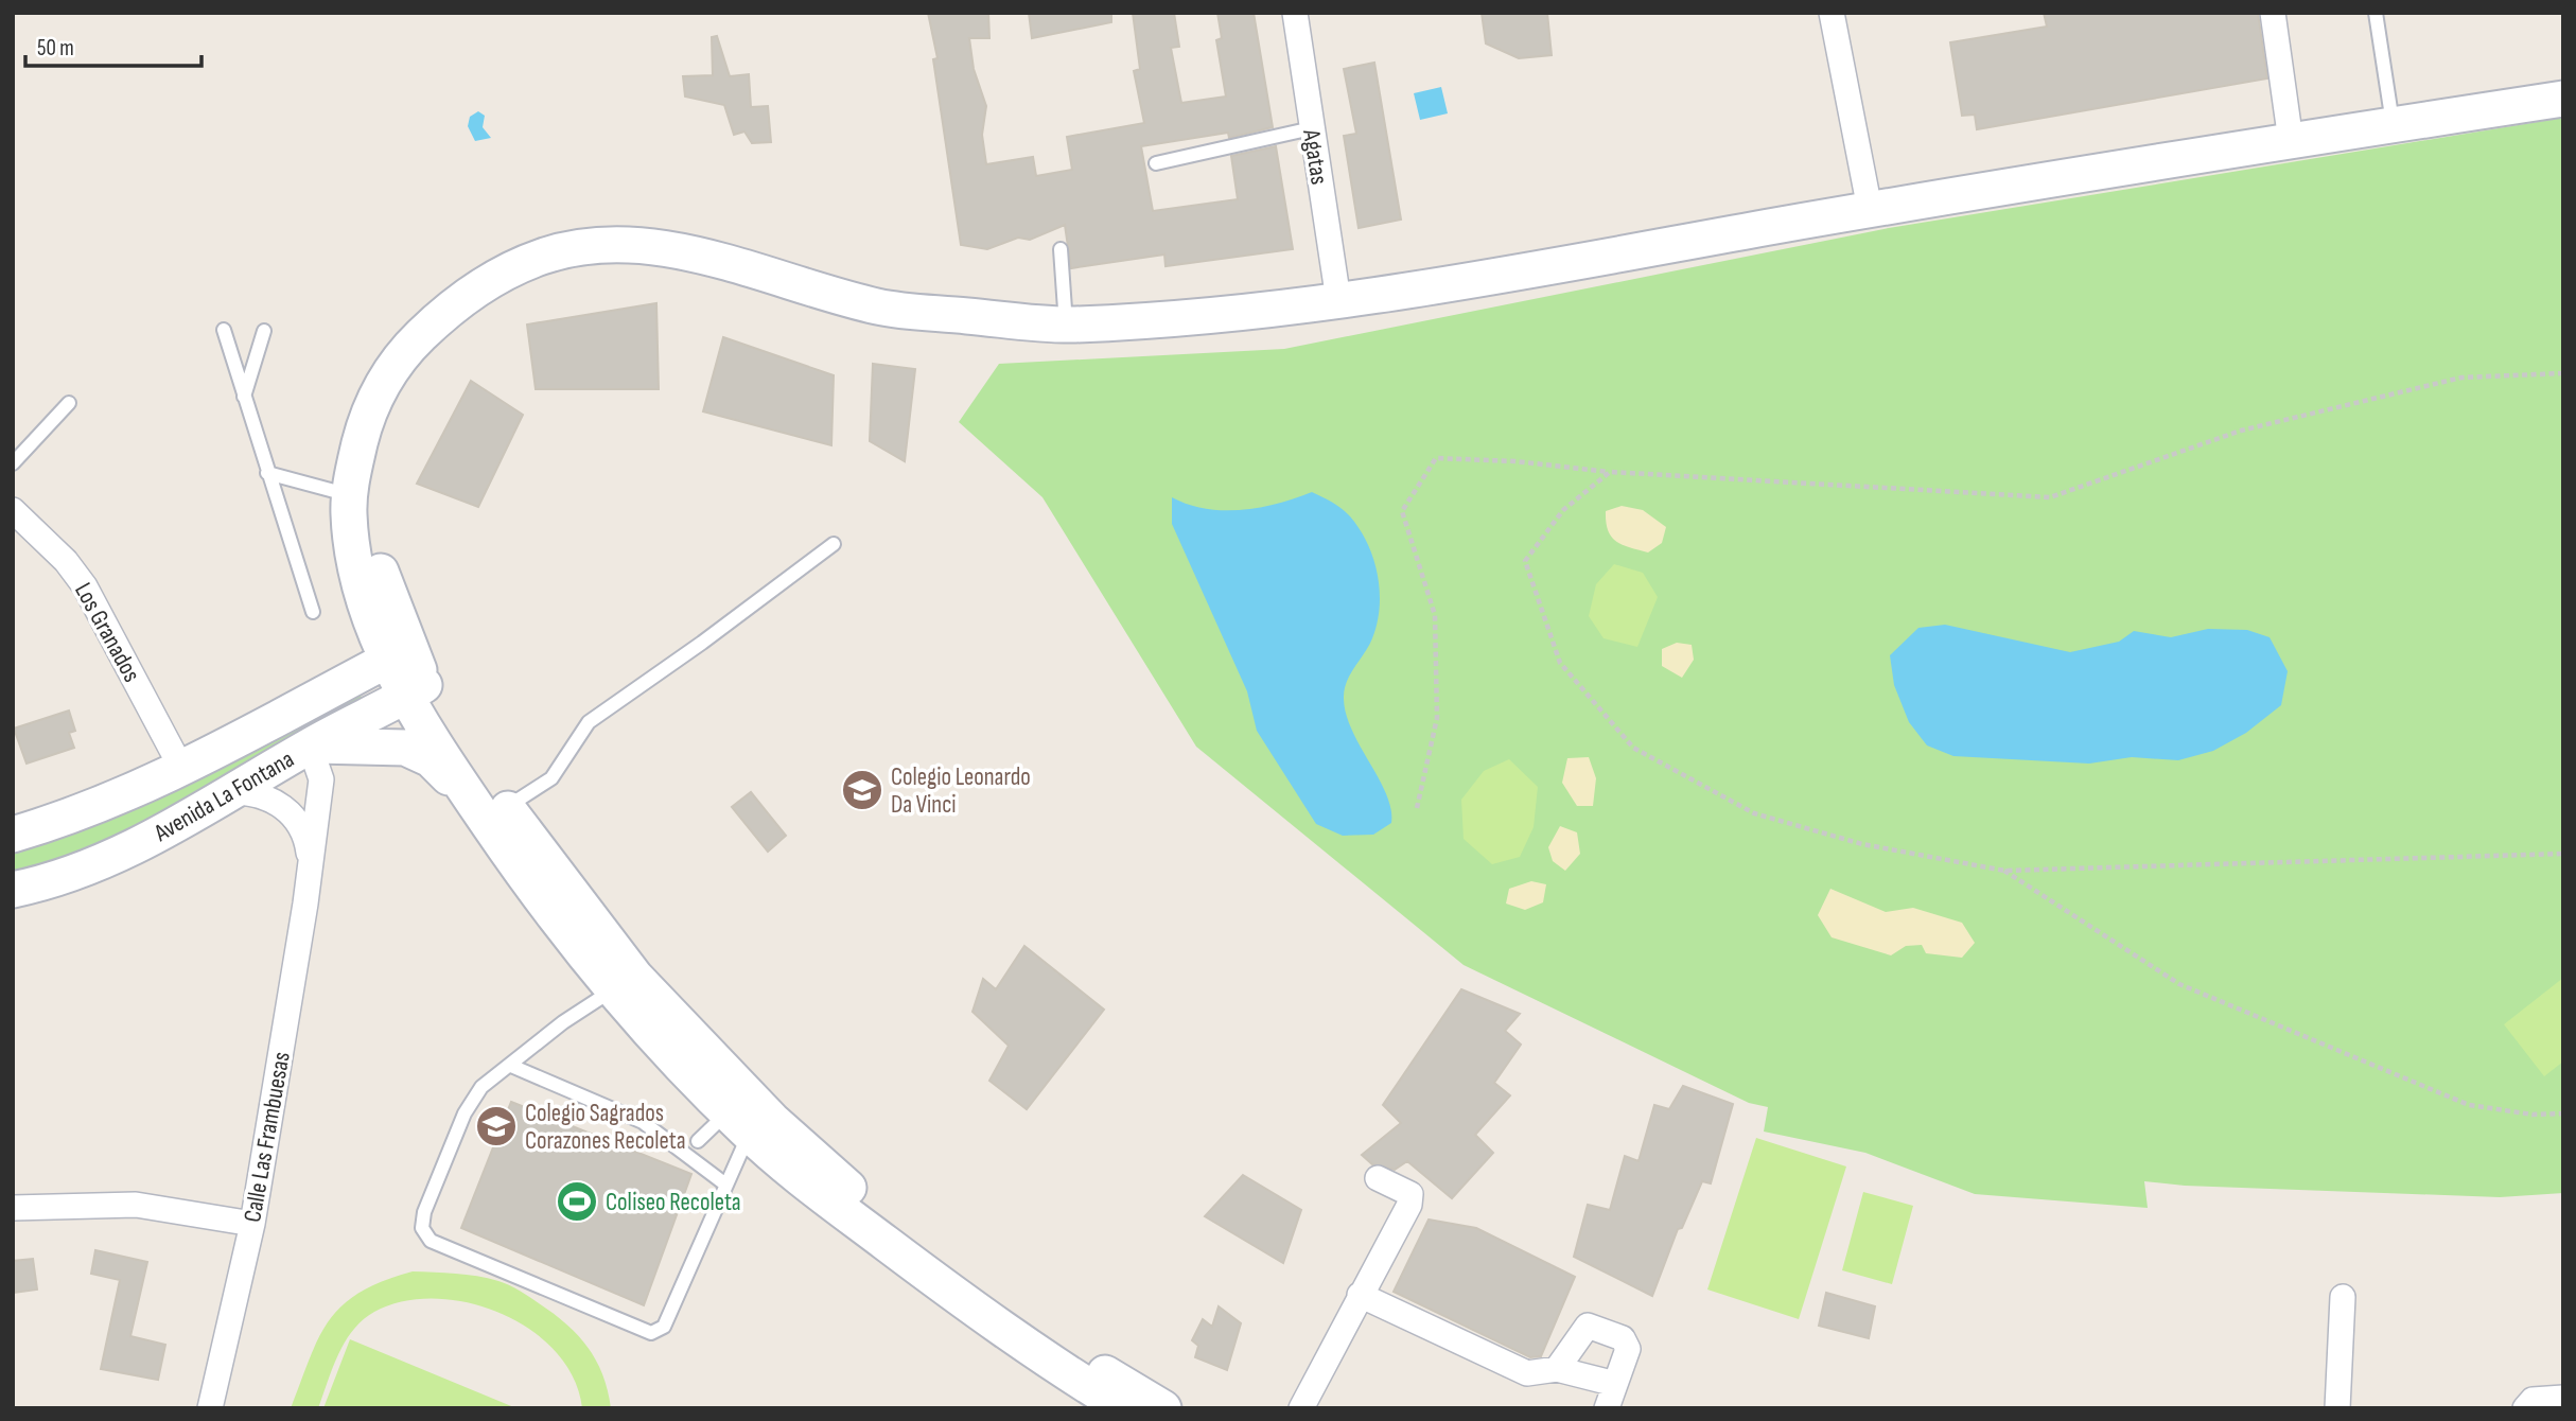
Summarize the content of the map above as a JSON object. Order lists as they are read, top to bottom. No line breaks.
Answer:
{"streets":{"main road":["Avenida La Fontana"],"street":["Agatas","Los Granados","Calle Las Frambuesas"]},"crossings":[["Los Granados","Avenida La Fontana"],["Avenida La Fontana","Calle Las Frambuesas"]],"places":{"school or university":["Colegio Leonardo Da Vinci","Colegio Sagrados Corazones Recoleta"],"sports":["Coliseo Recoleta"]},"scale_bar":"50 m"}
